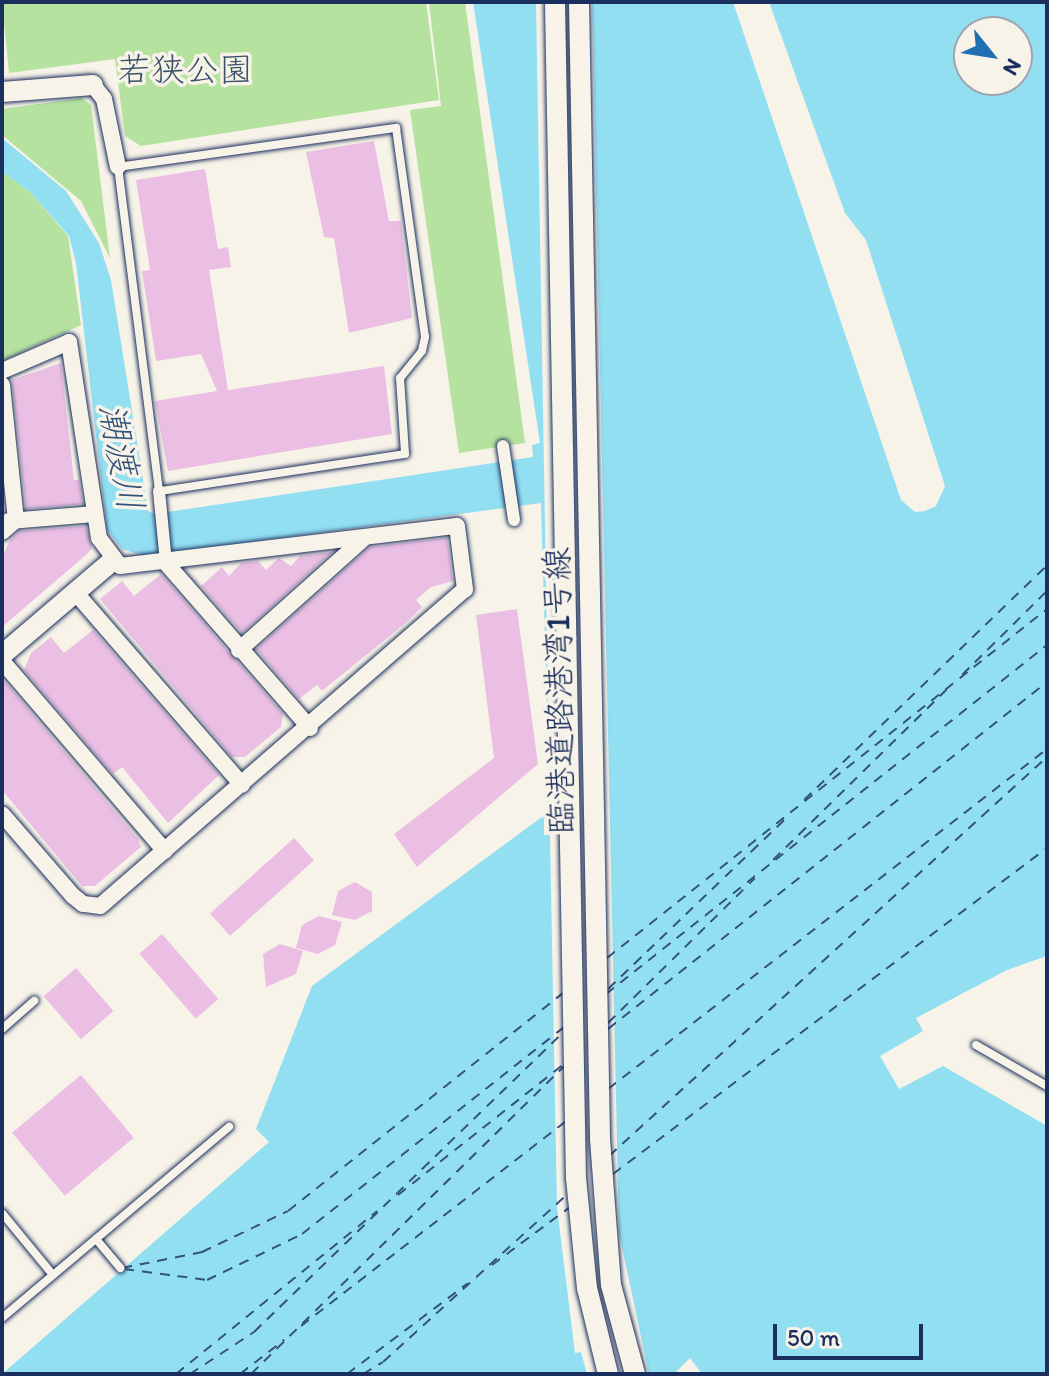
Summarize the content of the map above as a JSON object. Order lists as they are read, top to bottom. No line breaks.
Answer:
{"streets":{"street":["臨港道路港湾1号線"]},"water":["潮渡川"],"parks":["若狭公園"],"scale_bar":"50 m","north":"bottom right"}
